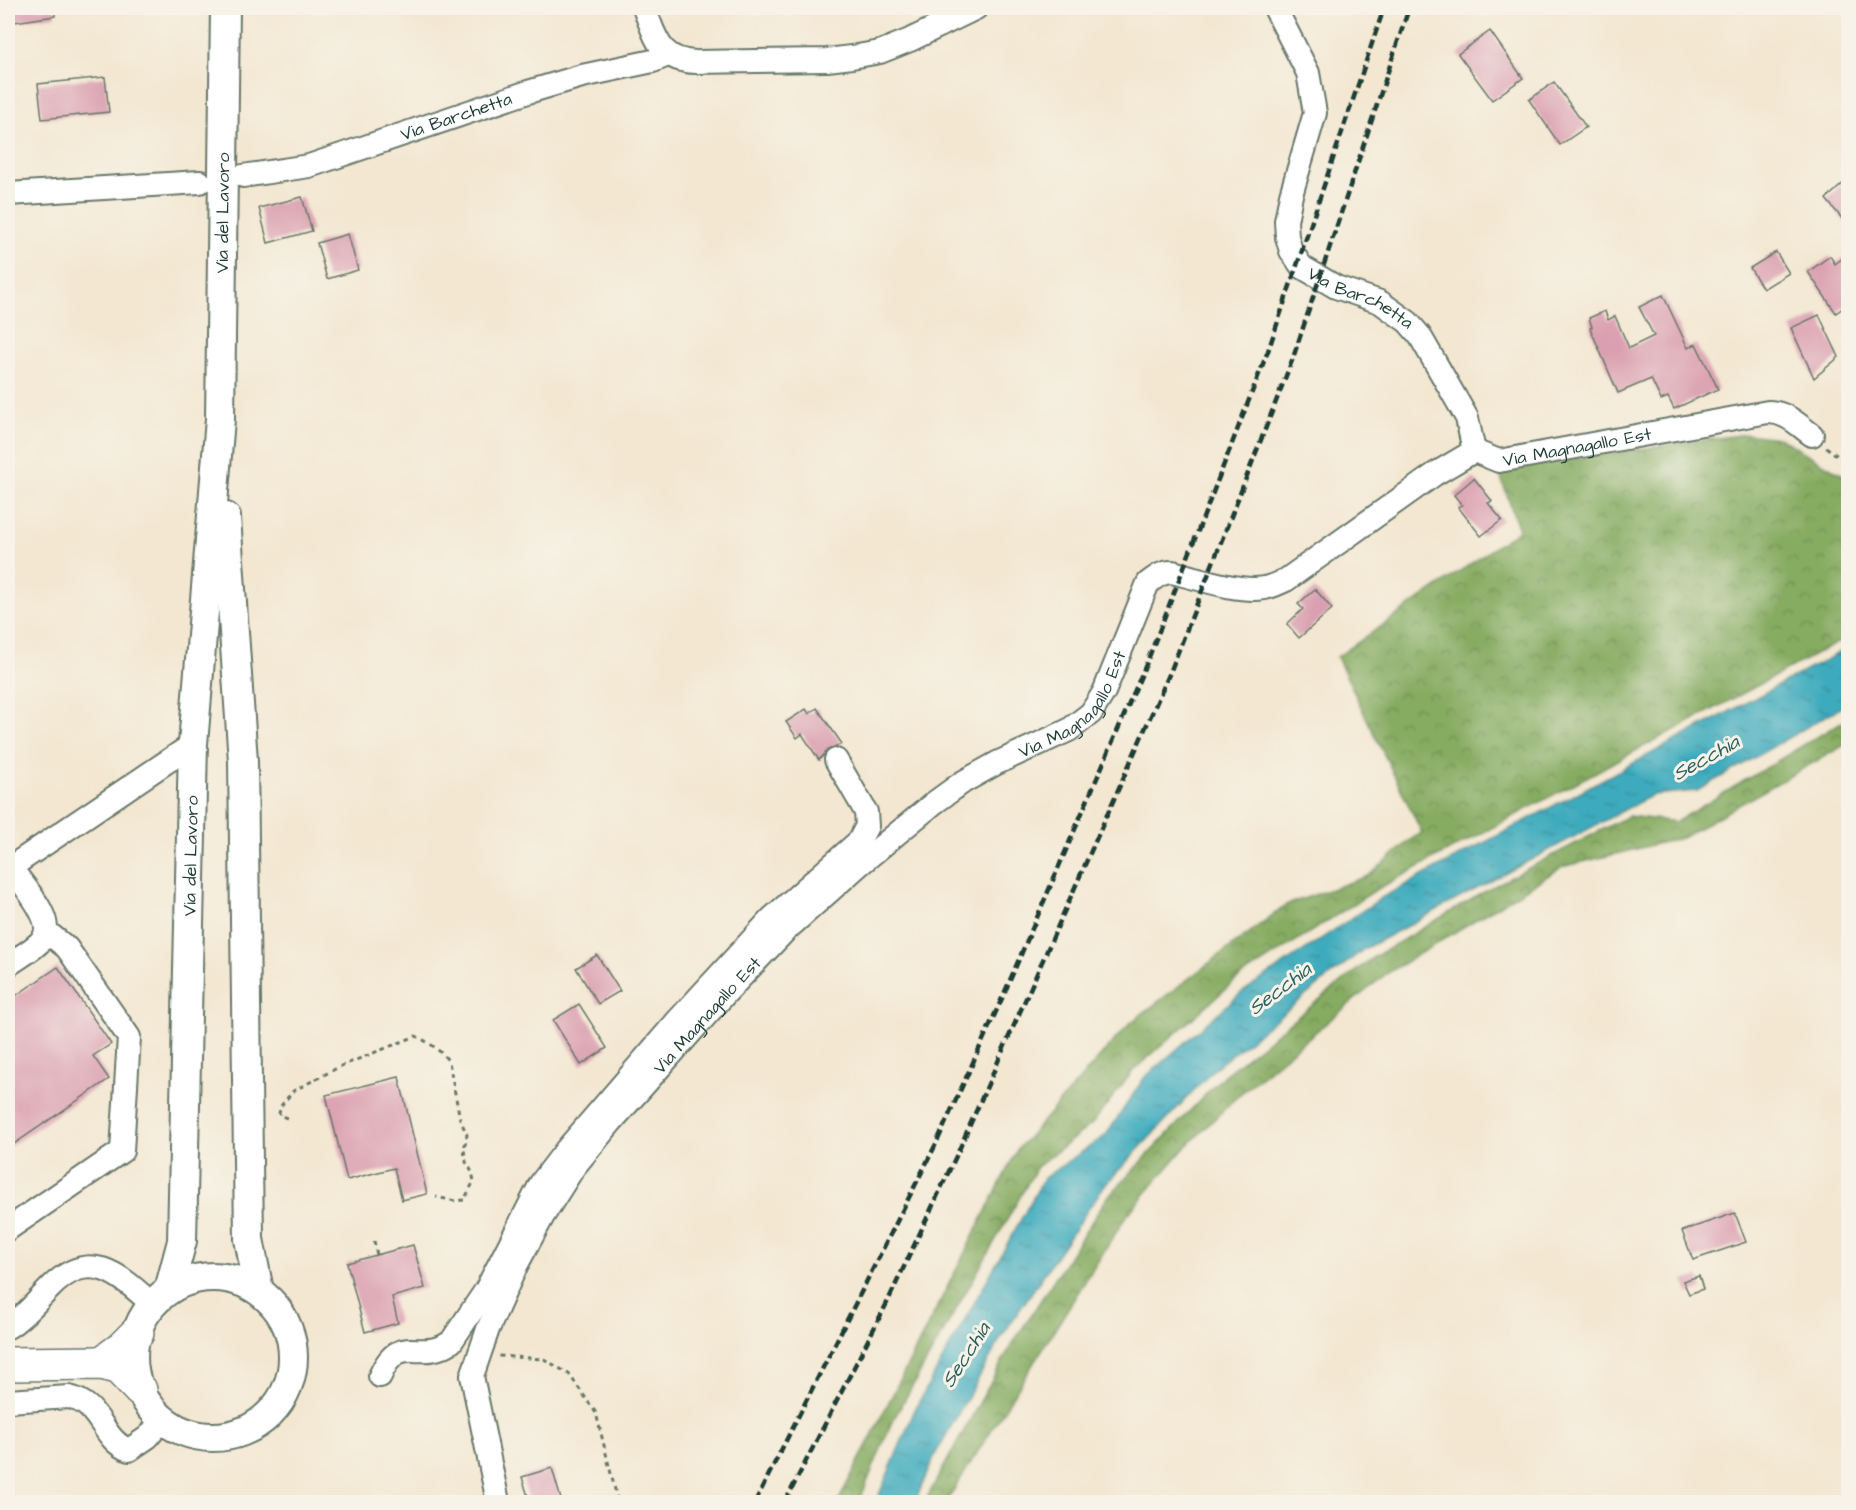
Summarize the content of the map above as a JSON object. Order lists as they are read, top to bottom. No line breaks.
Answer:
{"streets":{"main road":["Via del Lavoro"],"street":["Via Barchetta","Via Magnagallo Est"]},"crossings":[["Via Barchetta","Via Magnagallo Est"]],"water":["Secchia"]}
